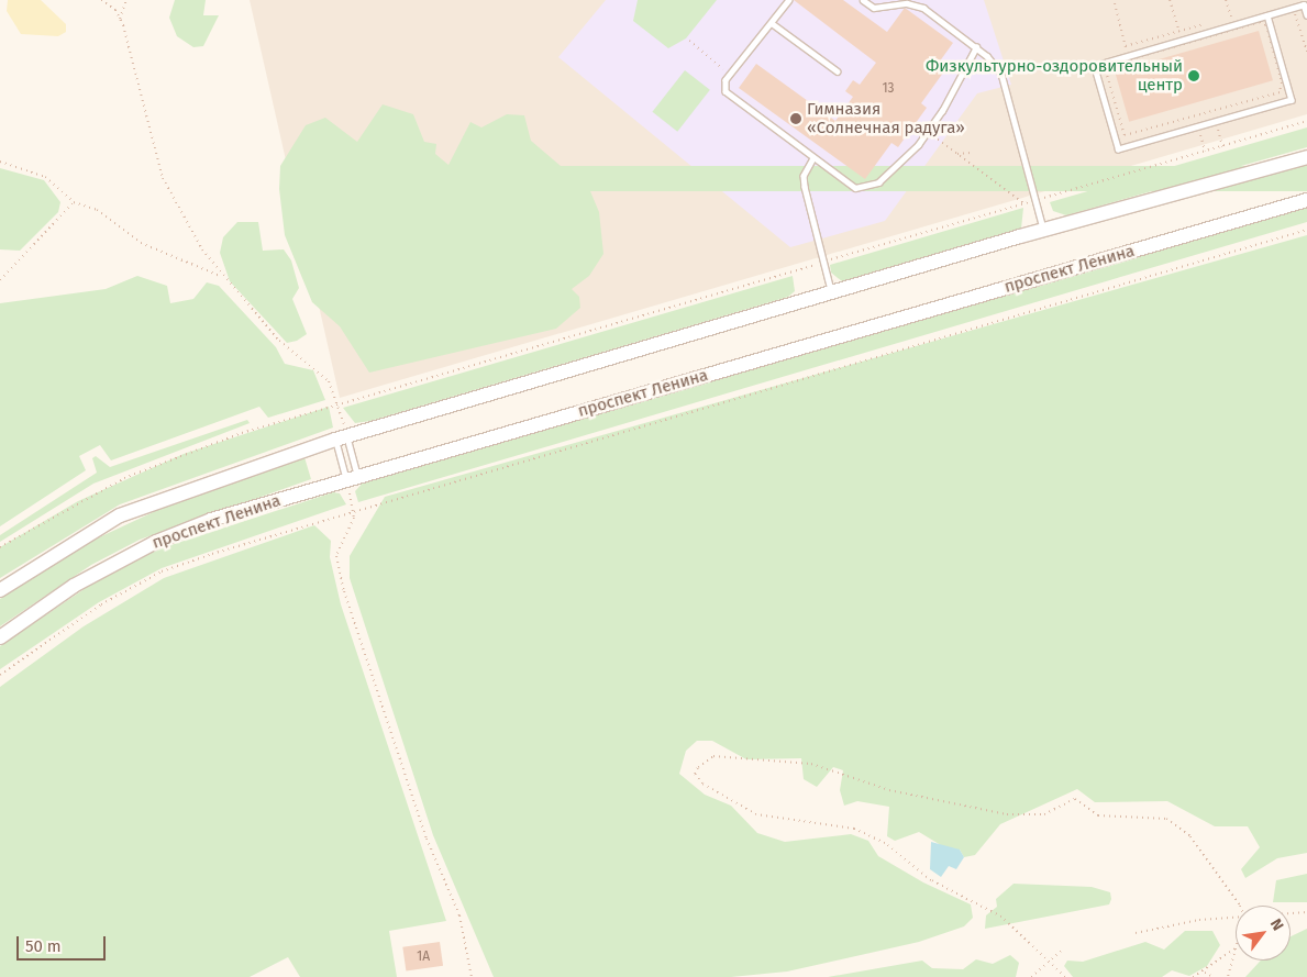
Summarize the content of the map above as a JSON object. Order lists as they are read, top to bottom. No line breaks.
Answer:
{"streets":{"street":["проспект Ленина"]},"places":["Физкультурно-оздоровительный центр","Гимназия «Солнечная радуга»"],"house_numbers":["13","1А"],"scale_bar":"50 m","north":"top right"}
